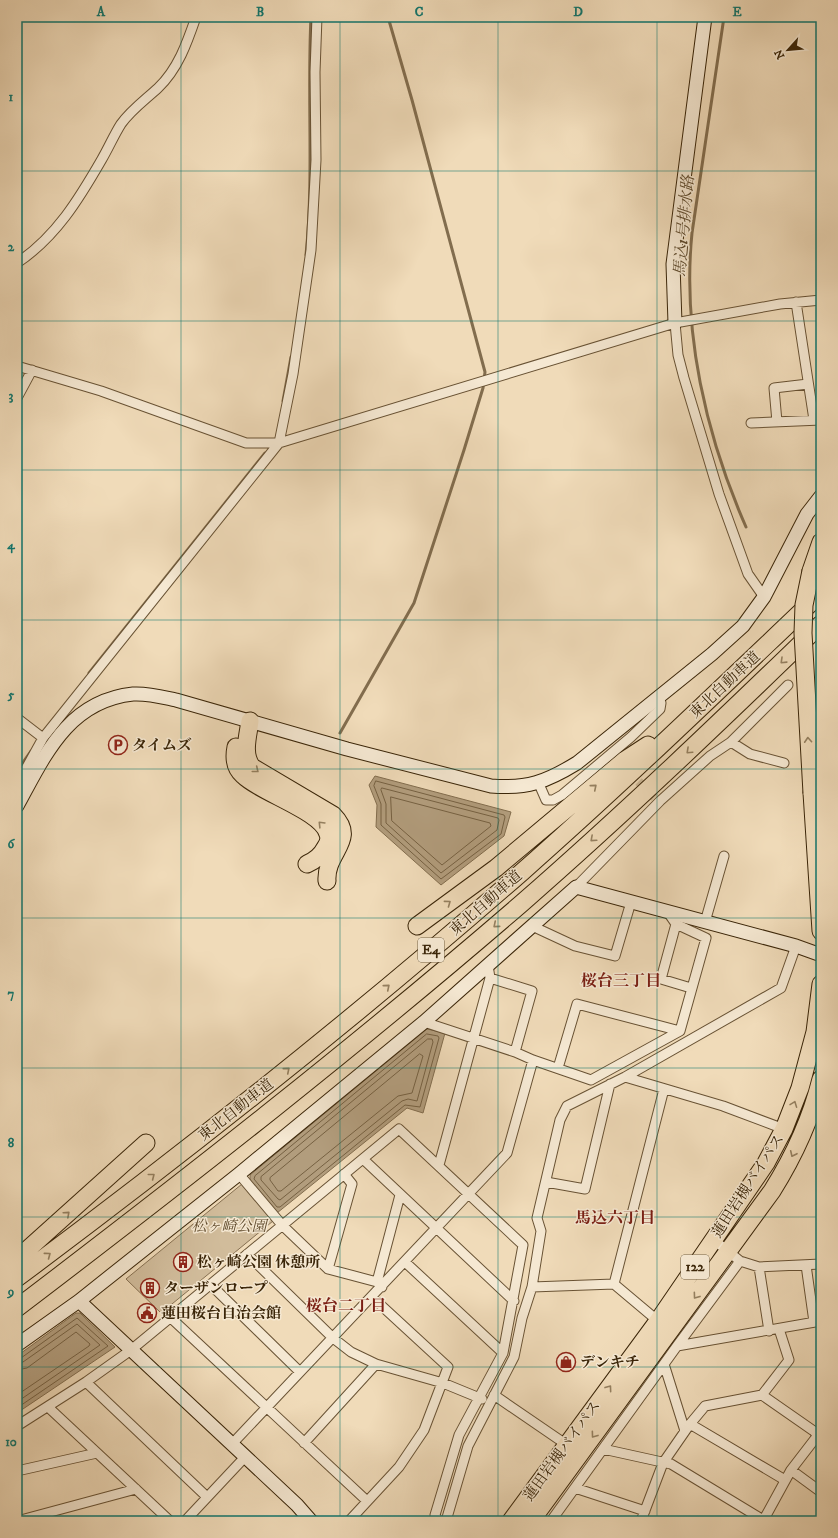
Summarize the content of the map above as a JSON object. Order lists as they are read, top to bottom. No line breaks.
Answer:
{"streets":{"highway":["東北自動車道","E4","蓮田岩槻バイパス","122"]},"districts":["桜台三丁目","馬込六丁目","桜台二丁目"],"water":["馬込1号排水路"],"parks":["松ヶ崎公園"],"places":{"parking":["タイムズ"],"building":["松ヶ崎公園 休憩所","ターザンロープ"],"public building":["蓮田桜台自治会館"],"shop":["デンキチ"]},"north":"bottom left","grid":{"columns":["A","B","C","D","E"],"rows":["1","2","3","4","5","6","7","8","9","10"]}}
